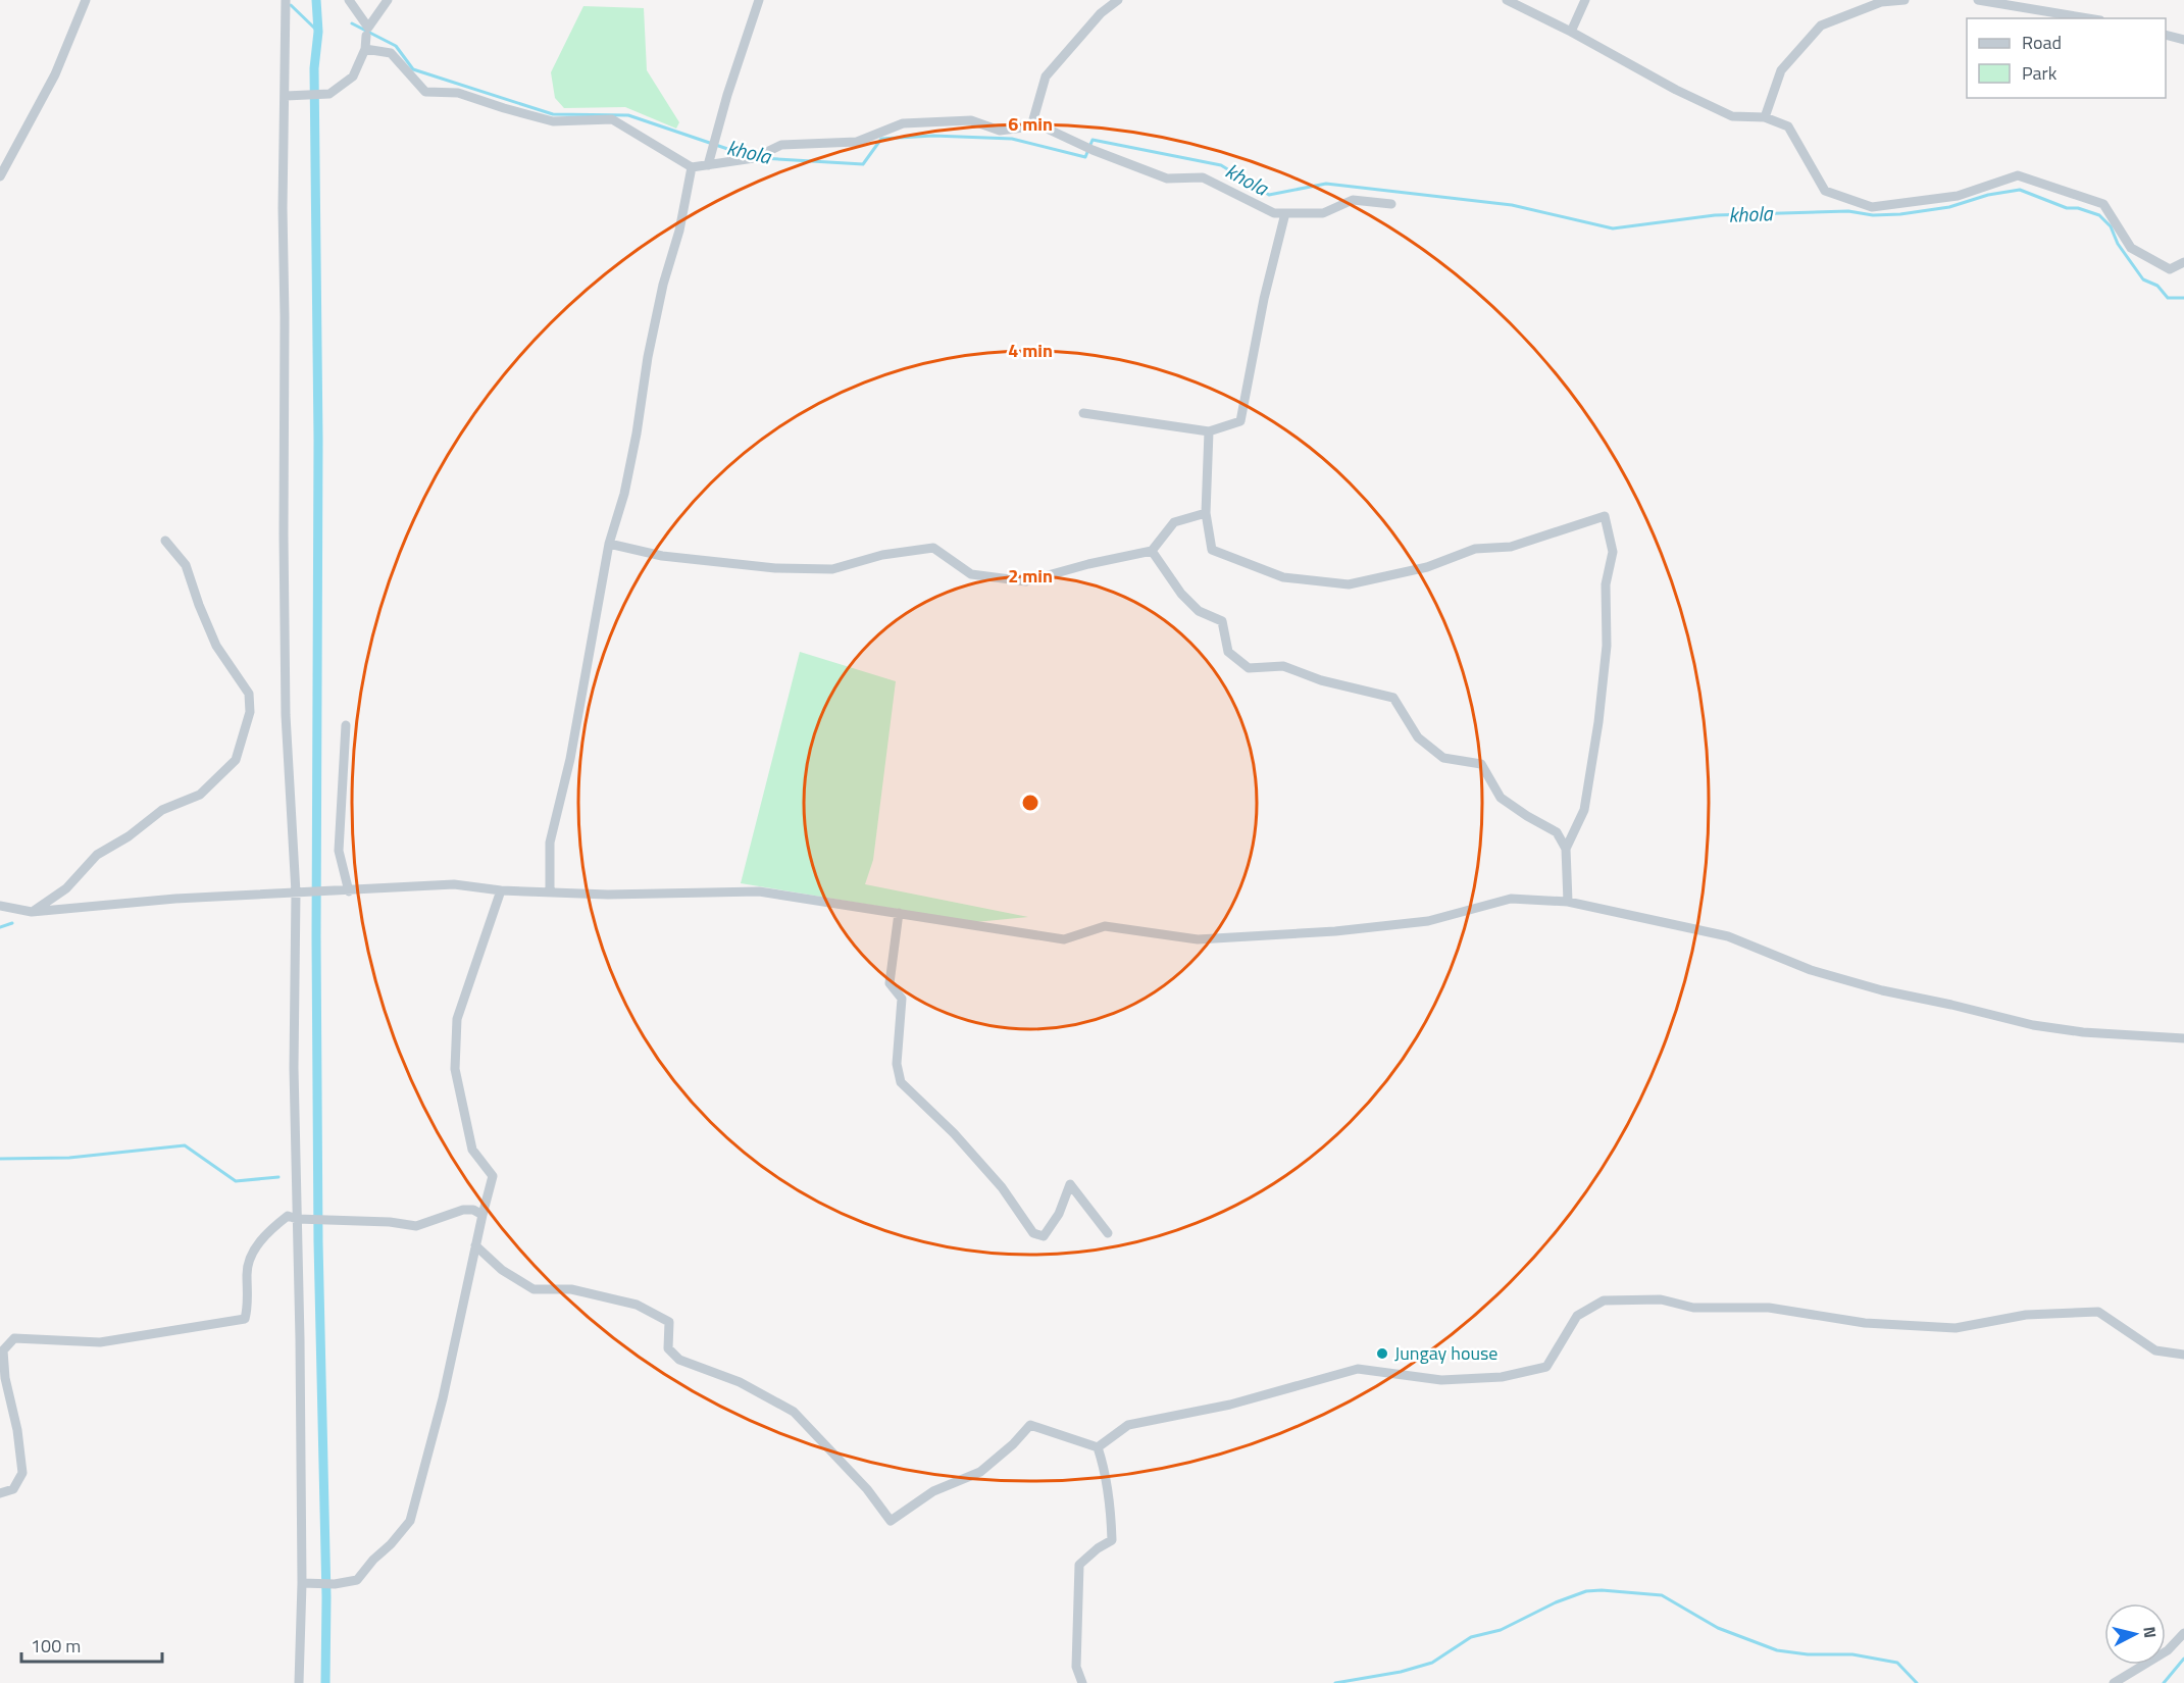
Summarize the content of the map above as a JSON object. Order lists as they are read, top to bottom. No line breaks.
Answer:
{"water":["khola"],"places":["Jungay house"],"legend":["Road","Park"],"scale_bar":"100 m","north":"right","rings":["6 min","4 min","2 min"]}
